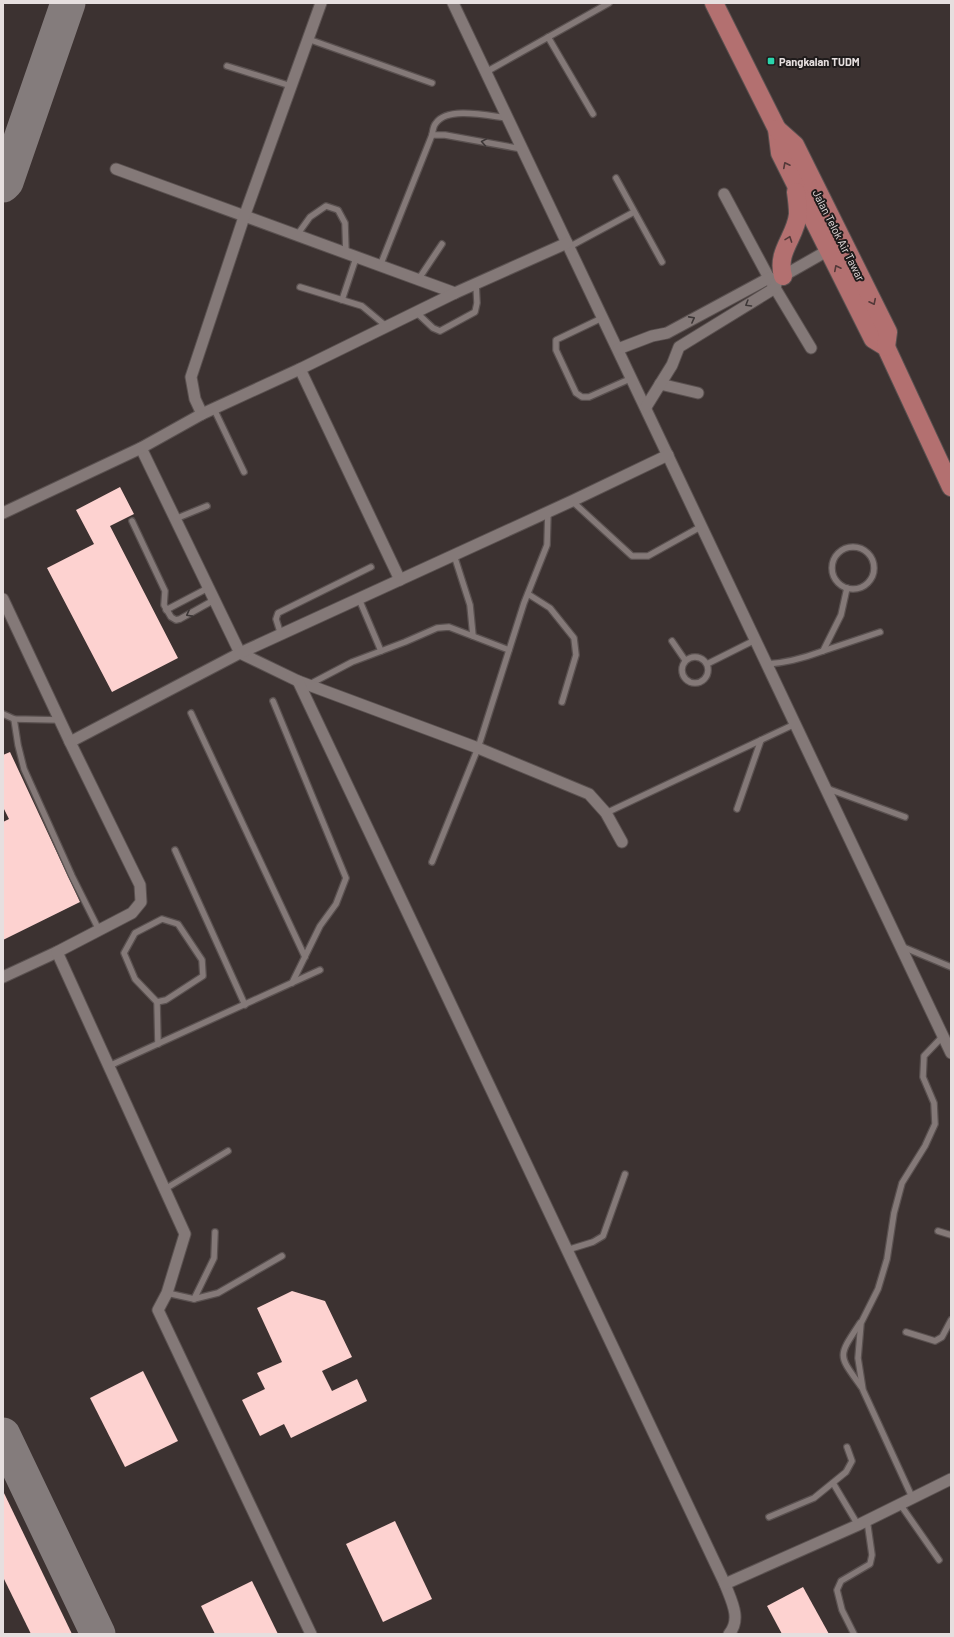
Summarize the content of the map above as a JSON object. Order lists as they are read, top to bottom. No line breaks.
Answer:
{"streets":{"main road":["Jalan Telok Air Tawar"]},"places":{"transit":["Pangkalan TUDM"]}}
